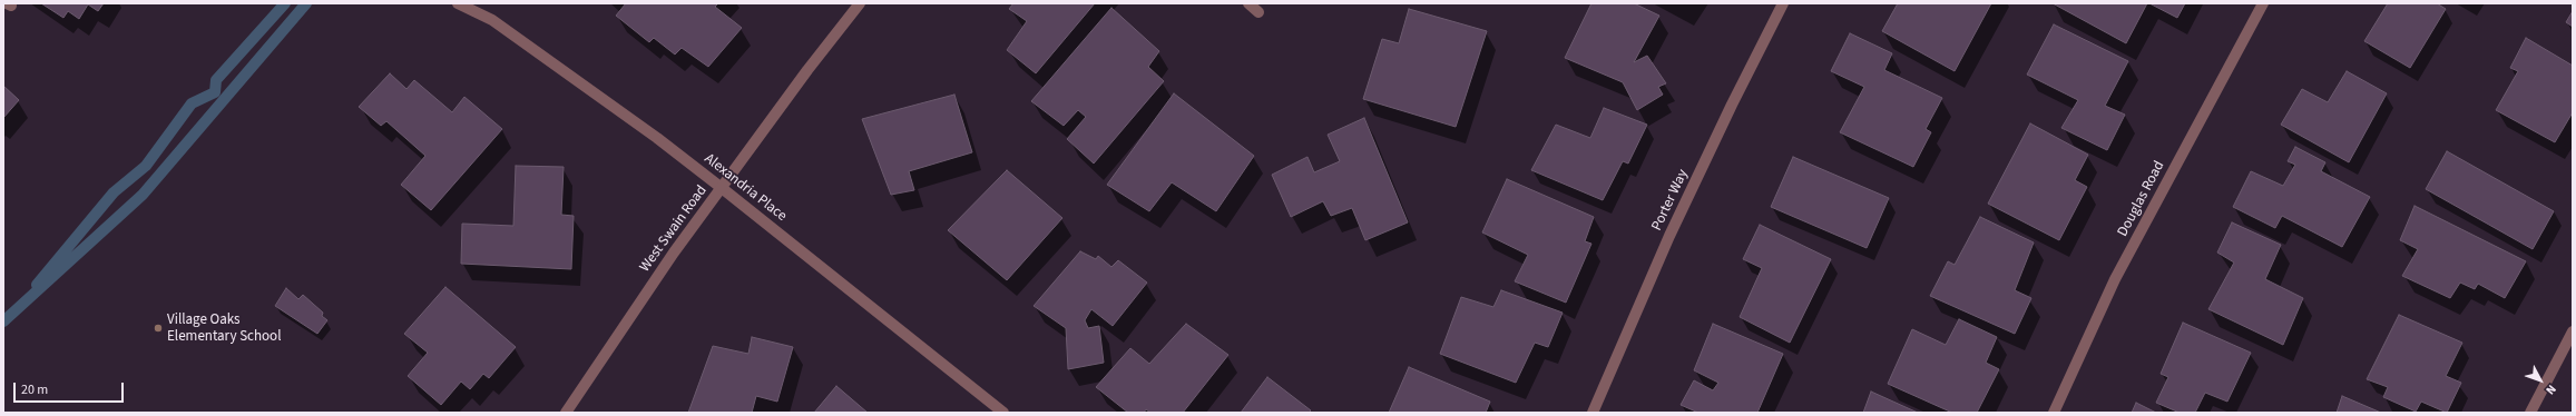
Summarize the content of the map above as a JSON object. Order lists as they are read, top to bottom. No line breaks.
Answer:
{"streets":{"street":["Alexandria Place","Douglas Road","Porter Way","West Swain Road"]},"crossings":[["Alexandria Place","West Swain Road"]],"places":["Village Oaks Elementary School"],"scale_bar":"20 m","north":"bottom right"}
